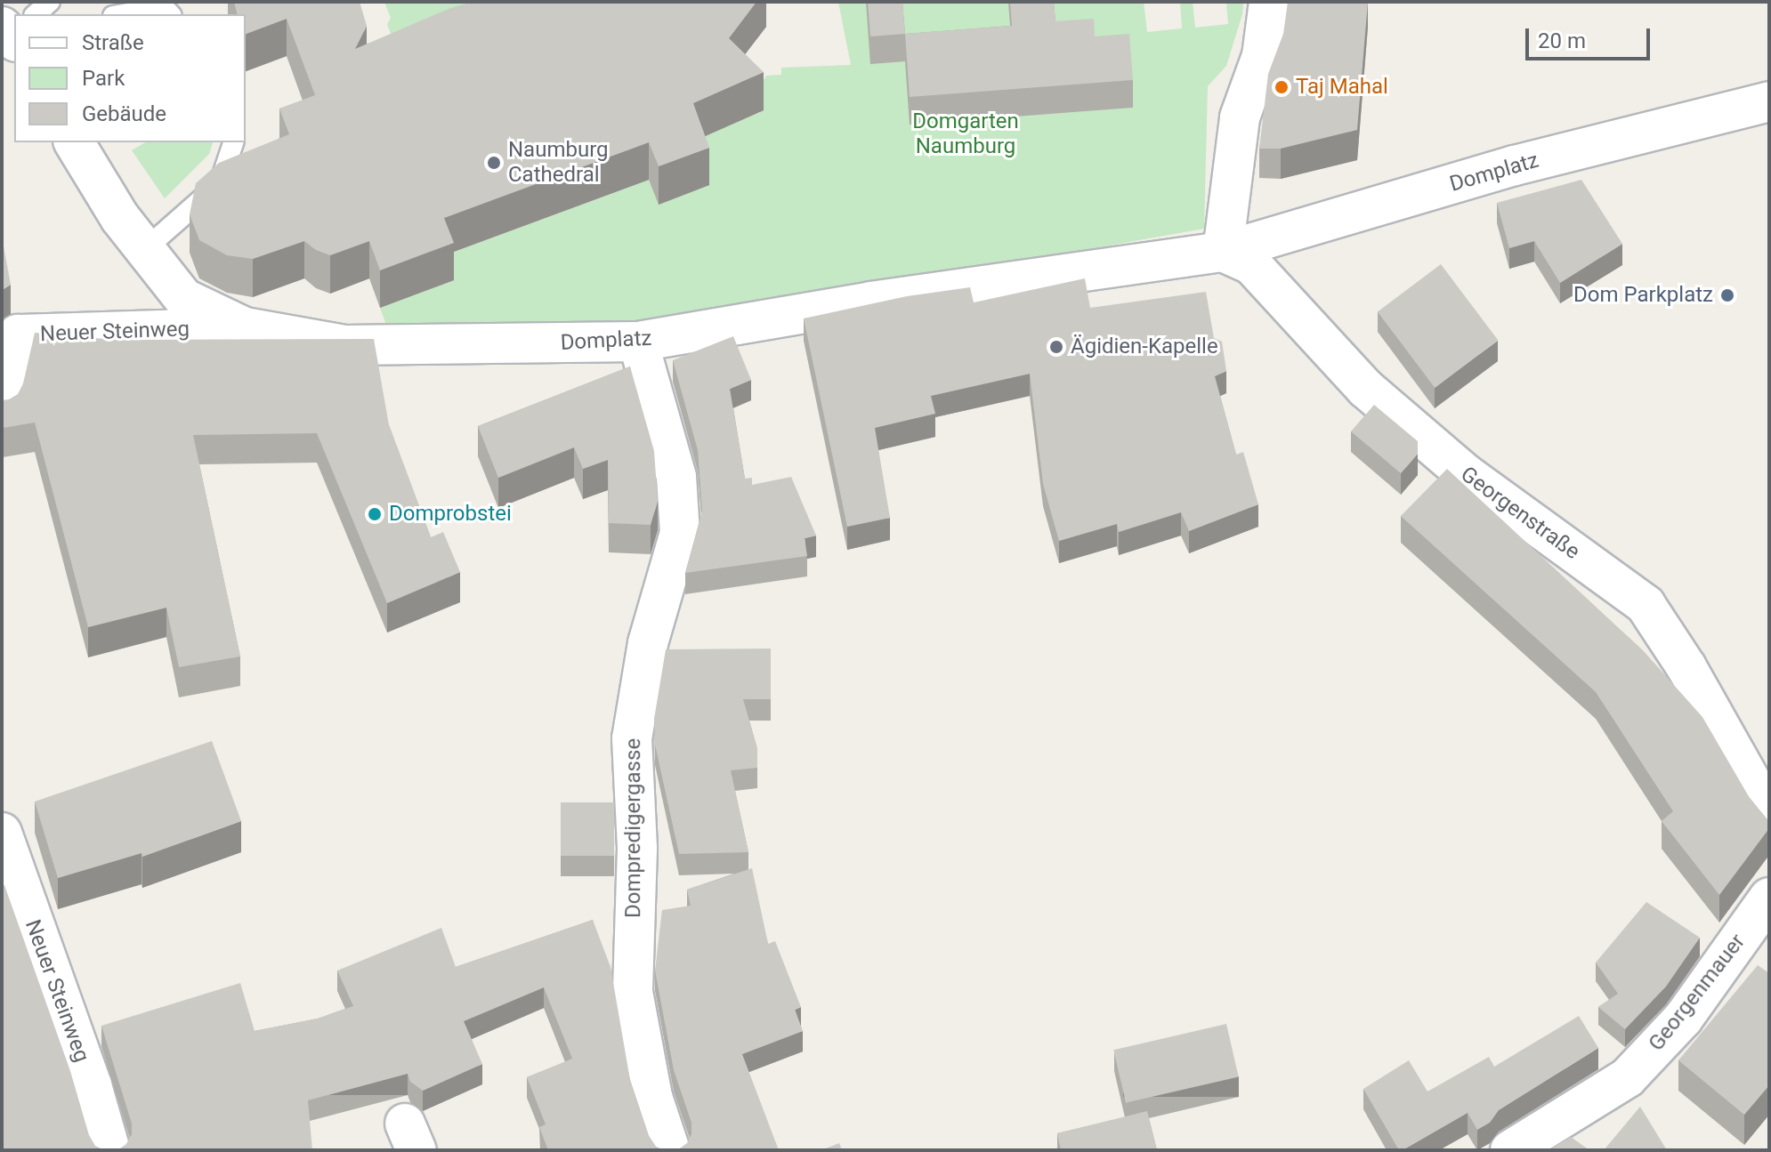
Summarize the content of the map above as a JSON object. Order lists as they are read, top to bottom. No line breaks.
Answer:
{"streets":{"street":["Domplatz","Neuer Steinweg","Georgenstraße","Dompredigergasse","Georgenmauer"]},"crossings":[["Domplatz","Neuer Steinweg"],["Domplatz","Georgenstraße"],["Domplatz","Dompredigergasse"]],"parks":["Domgarten Naumburg"],"places":["Taj Mahal","Naumburg Cathedral","Dom Parkplatz","Ägidien-Kapelle","Domprobstei"],"legend":["Straße","Park","Gebäude"],"scale_bar":"20 m"}
